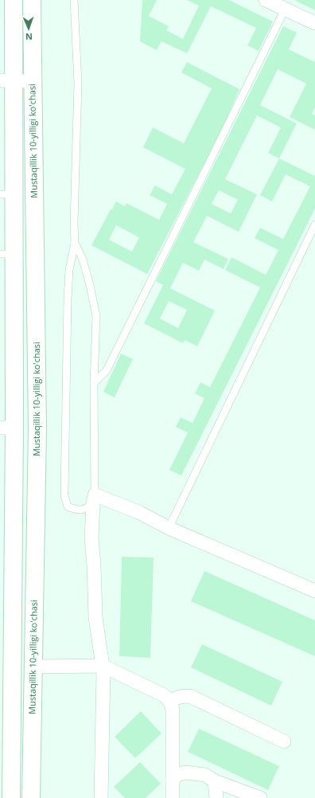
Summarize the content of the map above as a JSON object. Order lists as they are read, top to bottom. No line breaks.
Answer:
{"streets":{"main road":["Mustaqillik 10-yilligi ko'chasi"]},"north":"bottom"}
